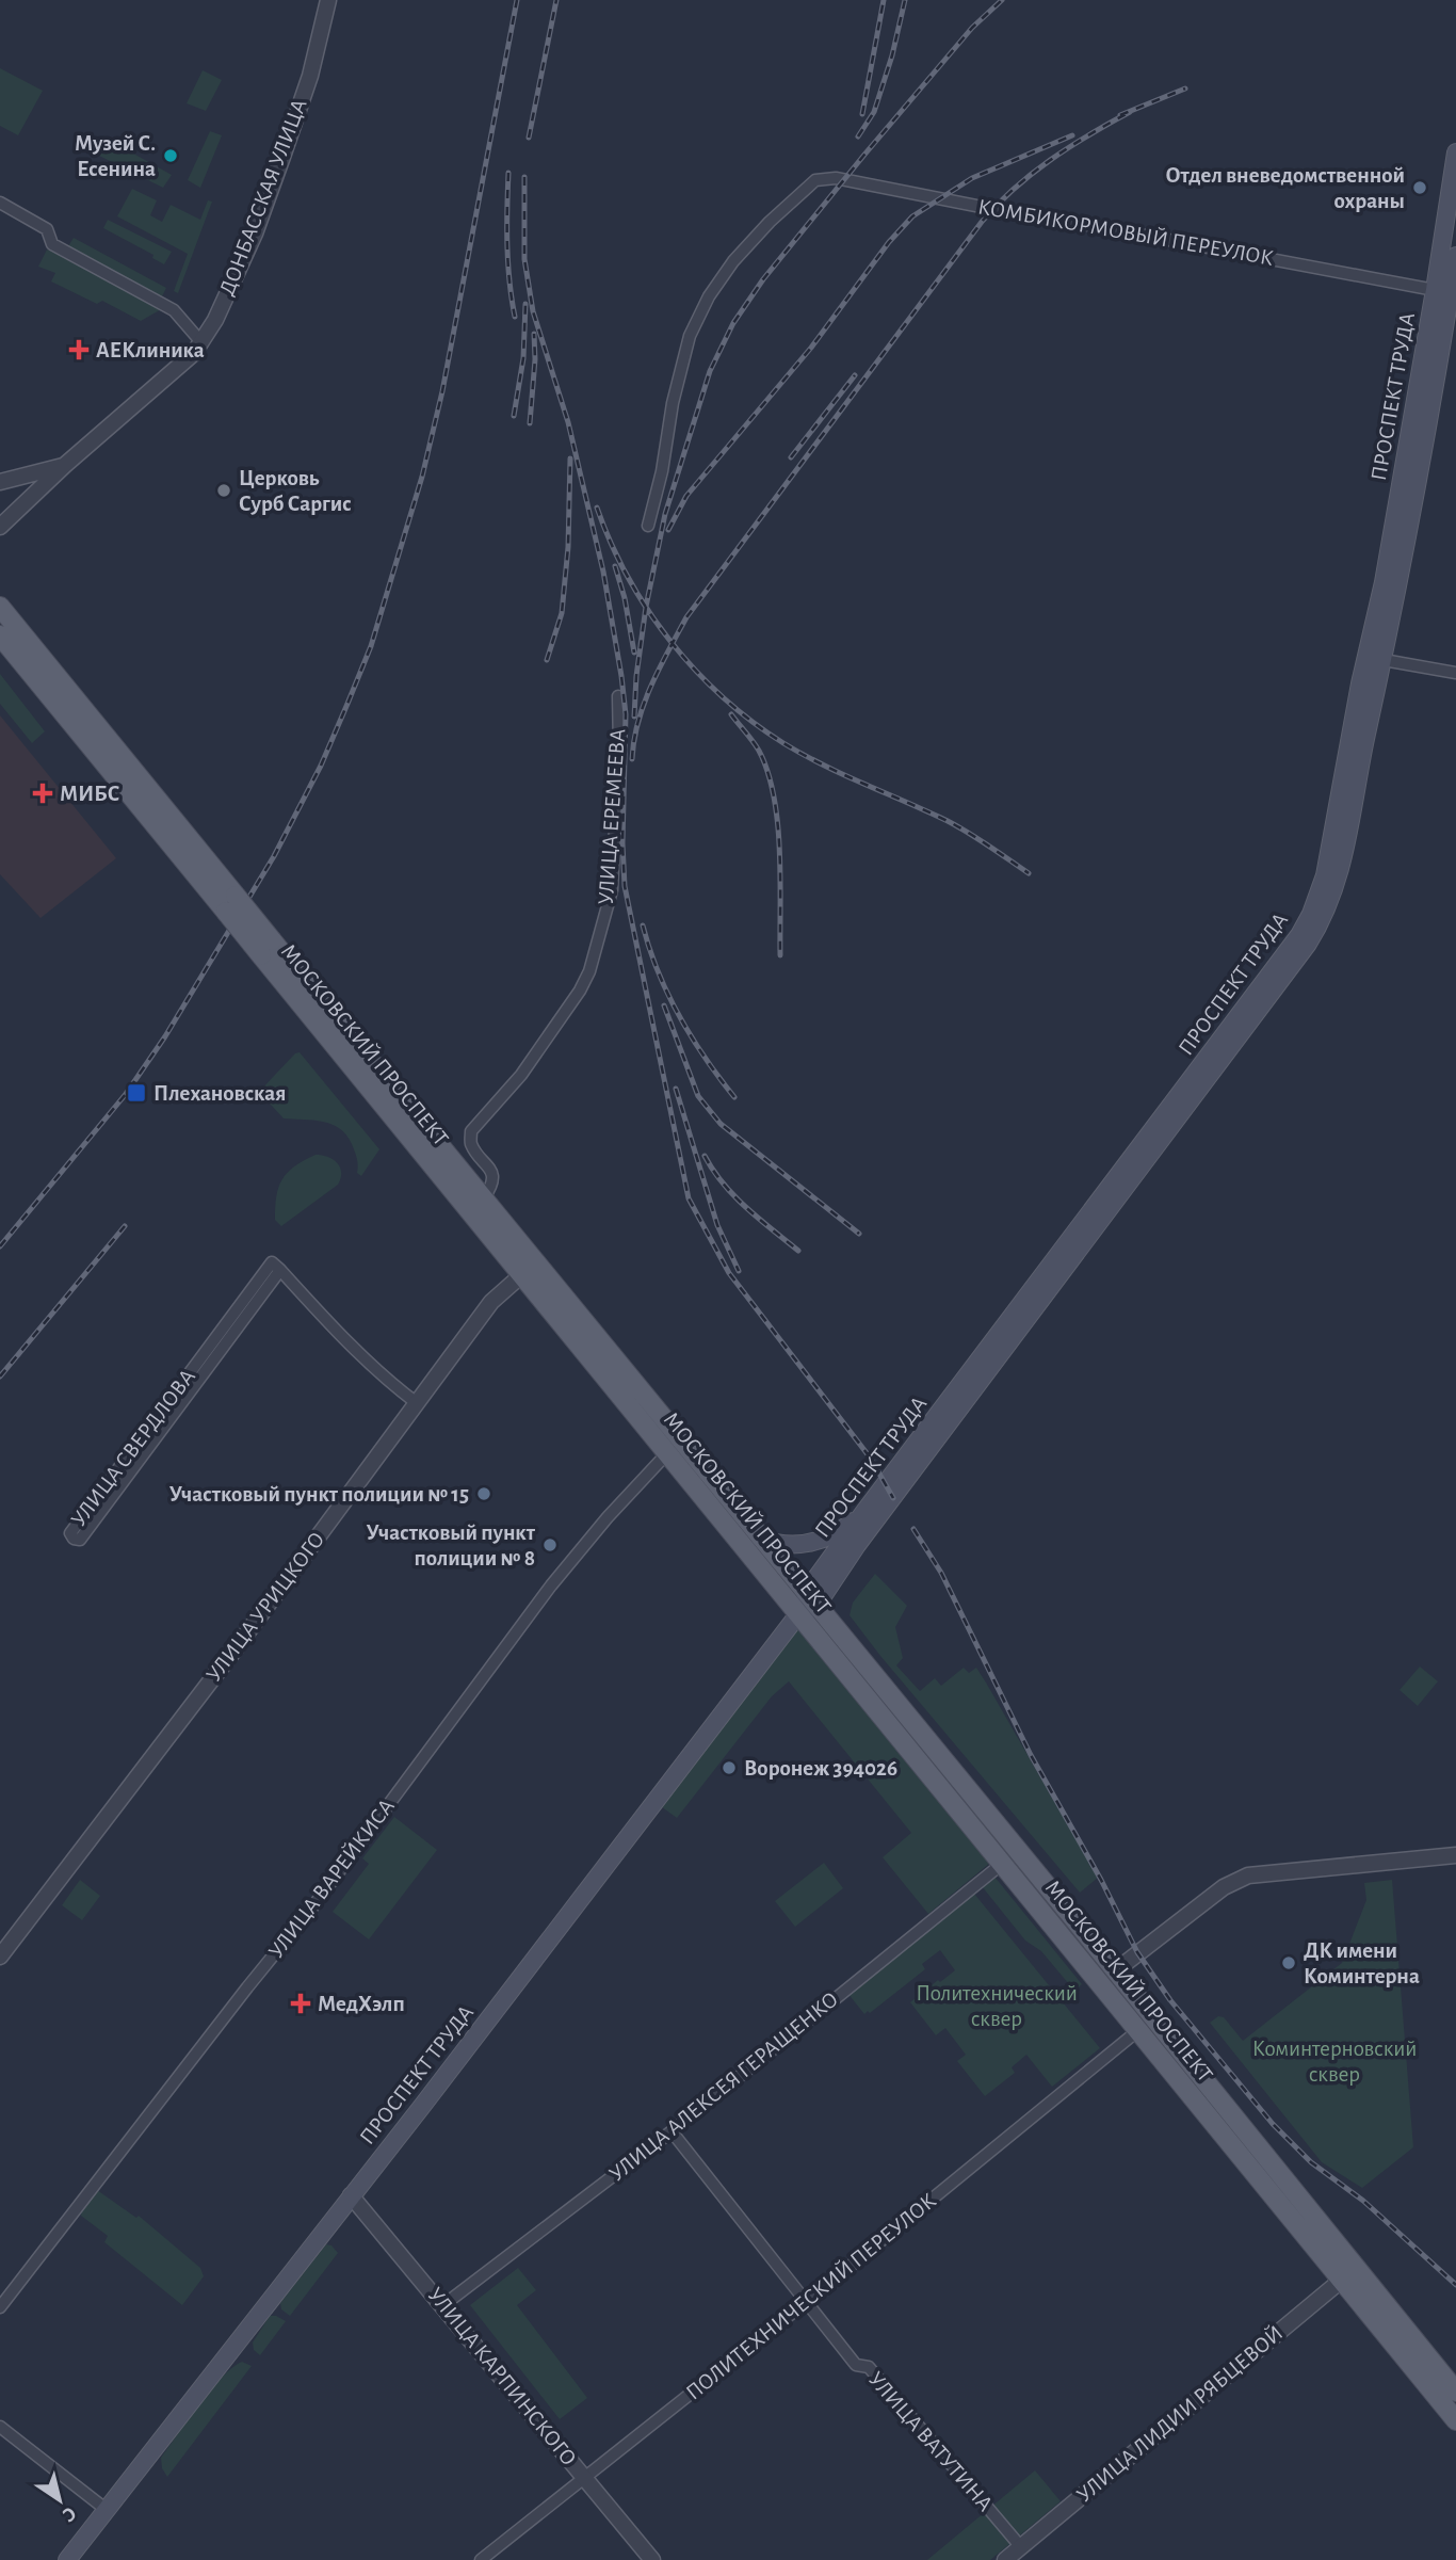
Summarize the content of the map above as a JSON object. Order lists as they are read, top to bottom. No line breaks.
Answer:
{"streets":{"main road":["ПРОСПЕКТ ТРУДА","МОСКОВСКИЙ ПРОСПЕКТ"],"street":["ДОНБАССКАЯ УЛИЦА","КОМБИКОРМОВЫЙ ПЕРЕУЛОК","УЛИЦА ЕРЕМЕЕВА","УЛИЦА СВЕРДЛОВА","УЛИЦА УРИЦКОГО","УЛИЦА ВАРЕЙКИСА","УЛИЦА АЛЕКСЕЯ ГЕРАЩЕНКО","ПОЛИТЕХНИЧЕСКИЙ ПЕРЕУЛОК","УЛИЦА КАРПИНСКОГО","УЛИЦА ЛИДИИ РЯБЦЕВОЙ","УЛИЦА ВАТУТИНА"]},"crossings":[["КОМБИКОРМОВЫЙ ПЕРЕУЛОК","ПРОСПЕКТ ТРУДА"],["ПРОСПЕКТ ТРУДА","МОСКОВСКИЙ ПРОСПЕКТ"],["ПРОСПЕКТ ТРУДА","УЛИЦА КАРПИНСКОГО"],["УЛИЦА ЕРЕМЕЕВА","МОСКОВСКИЙ ПРОСПЕКТ"],["МОСКОВСКИЙ ПРОСПЕКТ","УЛИЦА УРИЦКОГО"],["МОСКОВСКИЙ ПРОСПЕКТ","УЛИЦА ВАРЕЙКИСА"],["МОСКОВСКИЙ ПРОСПЕКТ","УЛИЦА АЛЕКСЕЯ ГЕРАЩЕНКО"],["МОСКОВСКИЙ ПРОСПЕКТ","ПОЛИТЕХНИЧЕСКИЙ ПЕРЕУЛОК"],["МОСКОВСКИЙ ПРОСПЕКТ","УЛИЦА ЛИДИИ РЯБЦЕВОЙ"],["УЛИЦА АЛЕКСЕЯ ГЕРАЩЕНКО","УЛИЦА КАРПИНСКОГО"],["УЛИЦА АЛЕКСЕЯ ГЕРАЩЕНКО","УЛИЦА ВАТУТИНА"],["ПОЛИТЕХНИЧЕСКИЙ ПЕРЕУЛОК","УЛИЦА КАРПИНСКОГО"],["ПОЛИТЕХНИЧЕСКИЙ ПЕРЕУЛОК","УЛИЦА ВАТУТИНА"],["УЛИЦА ЛИДИИ РЯБЦЕВОЙ","УЛИЦА ВАТУТИНА"]],"parks":["Политехнический сквер","Коминтерновский сквер"],"places":{"other":["Музей С. Есенина","Отдел вневедомственной охраны","Церковь Сурб Саргис","Участковый пункт полиции № 15","Участковый пункт полиции № 8","Воронеж 394026","ДК имени Коминтерна"],"health":["АЕКлиника","МИБС","МедХэлп"],"transit":["Плехановская"]},"north":"bottom right"}
